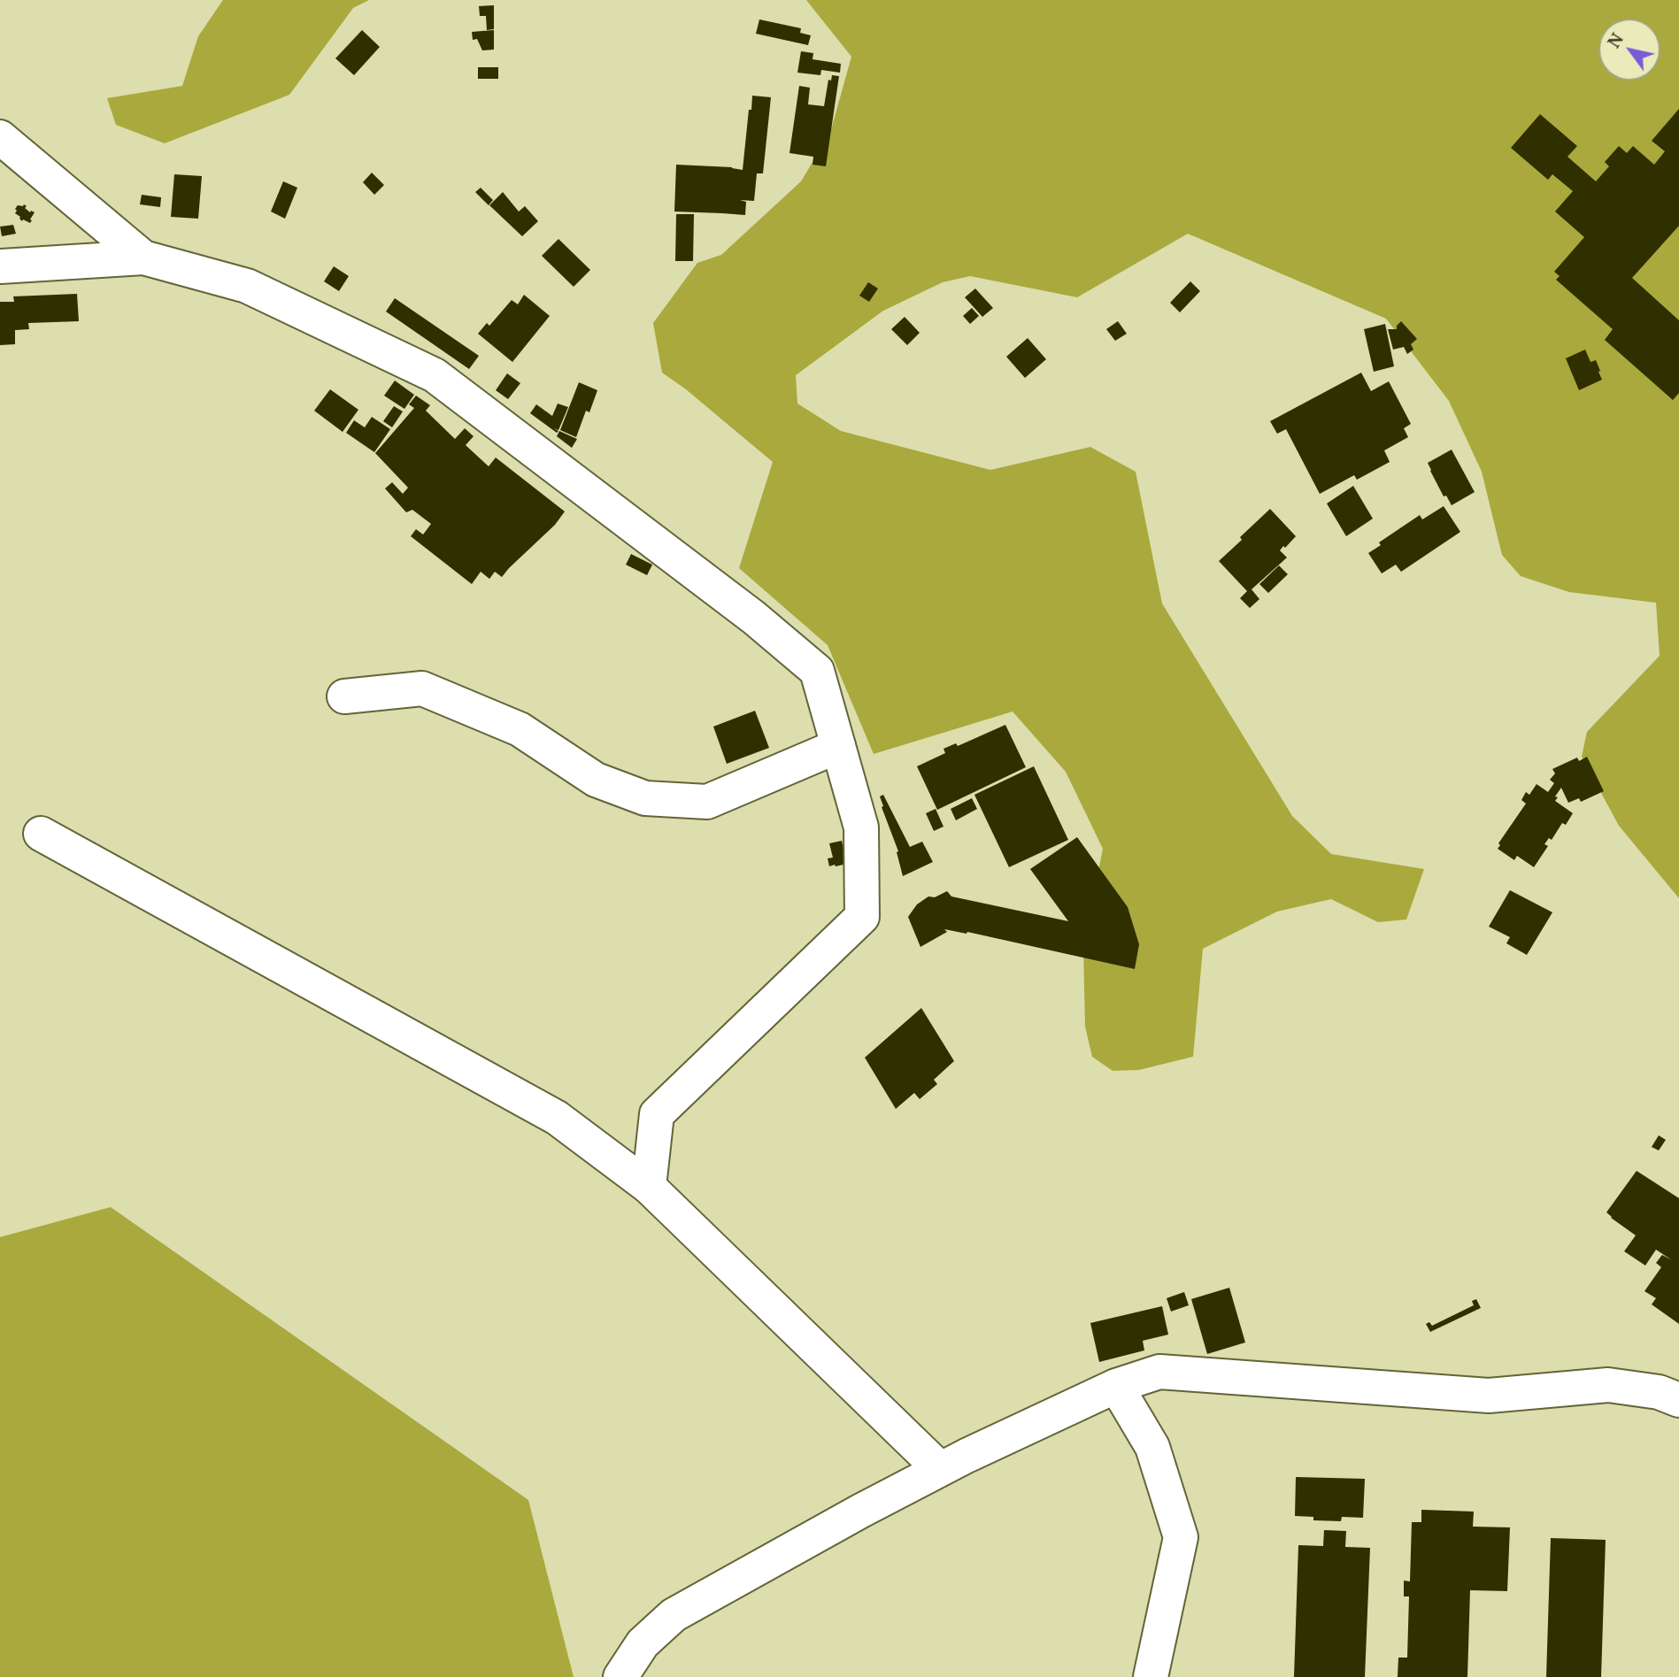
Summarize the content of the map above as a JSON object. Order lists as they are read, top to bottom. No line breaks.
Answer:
{"north":"top left"}
